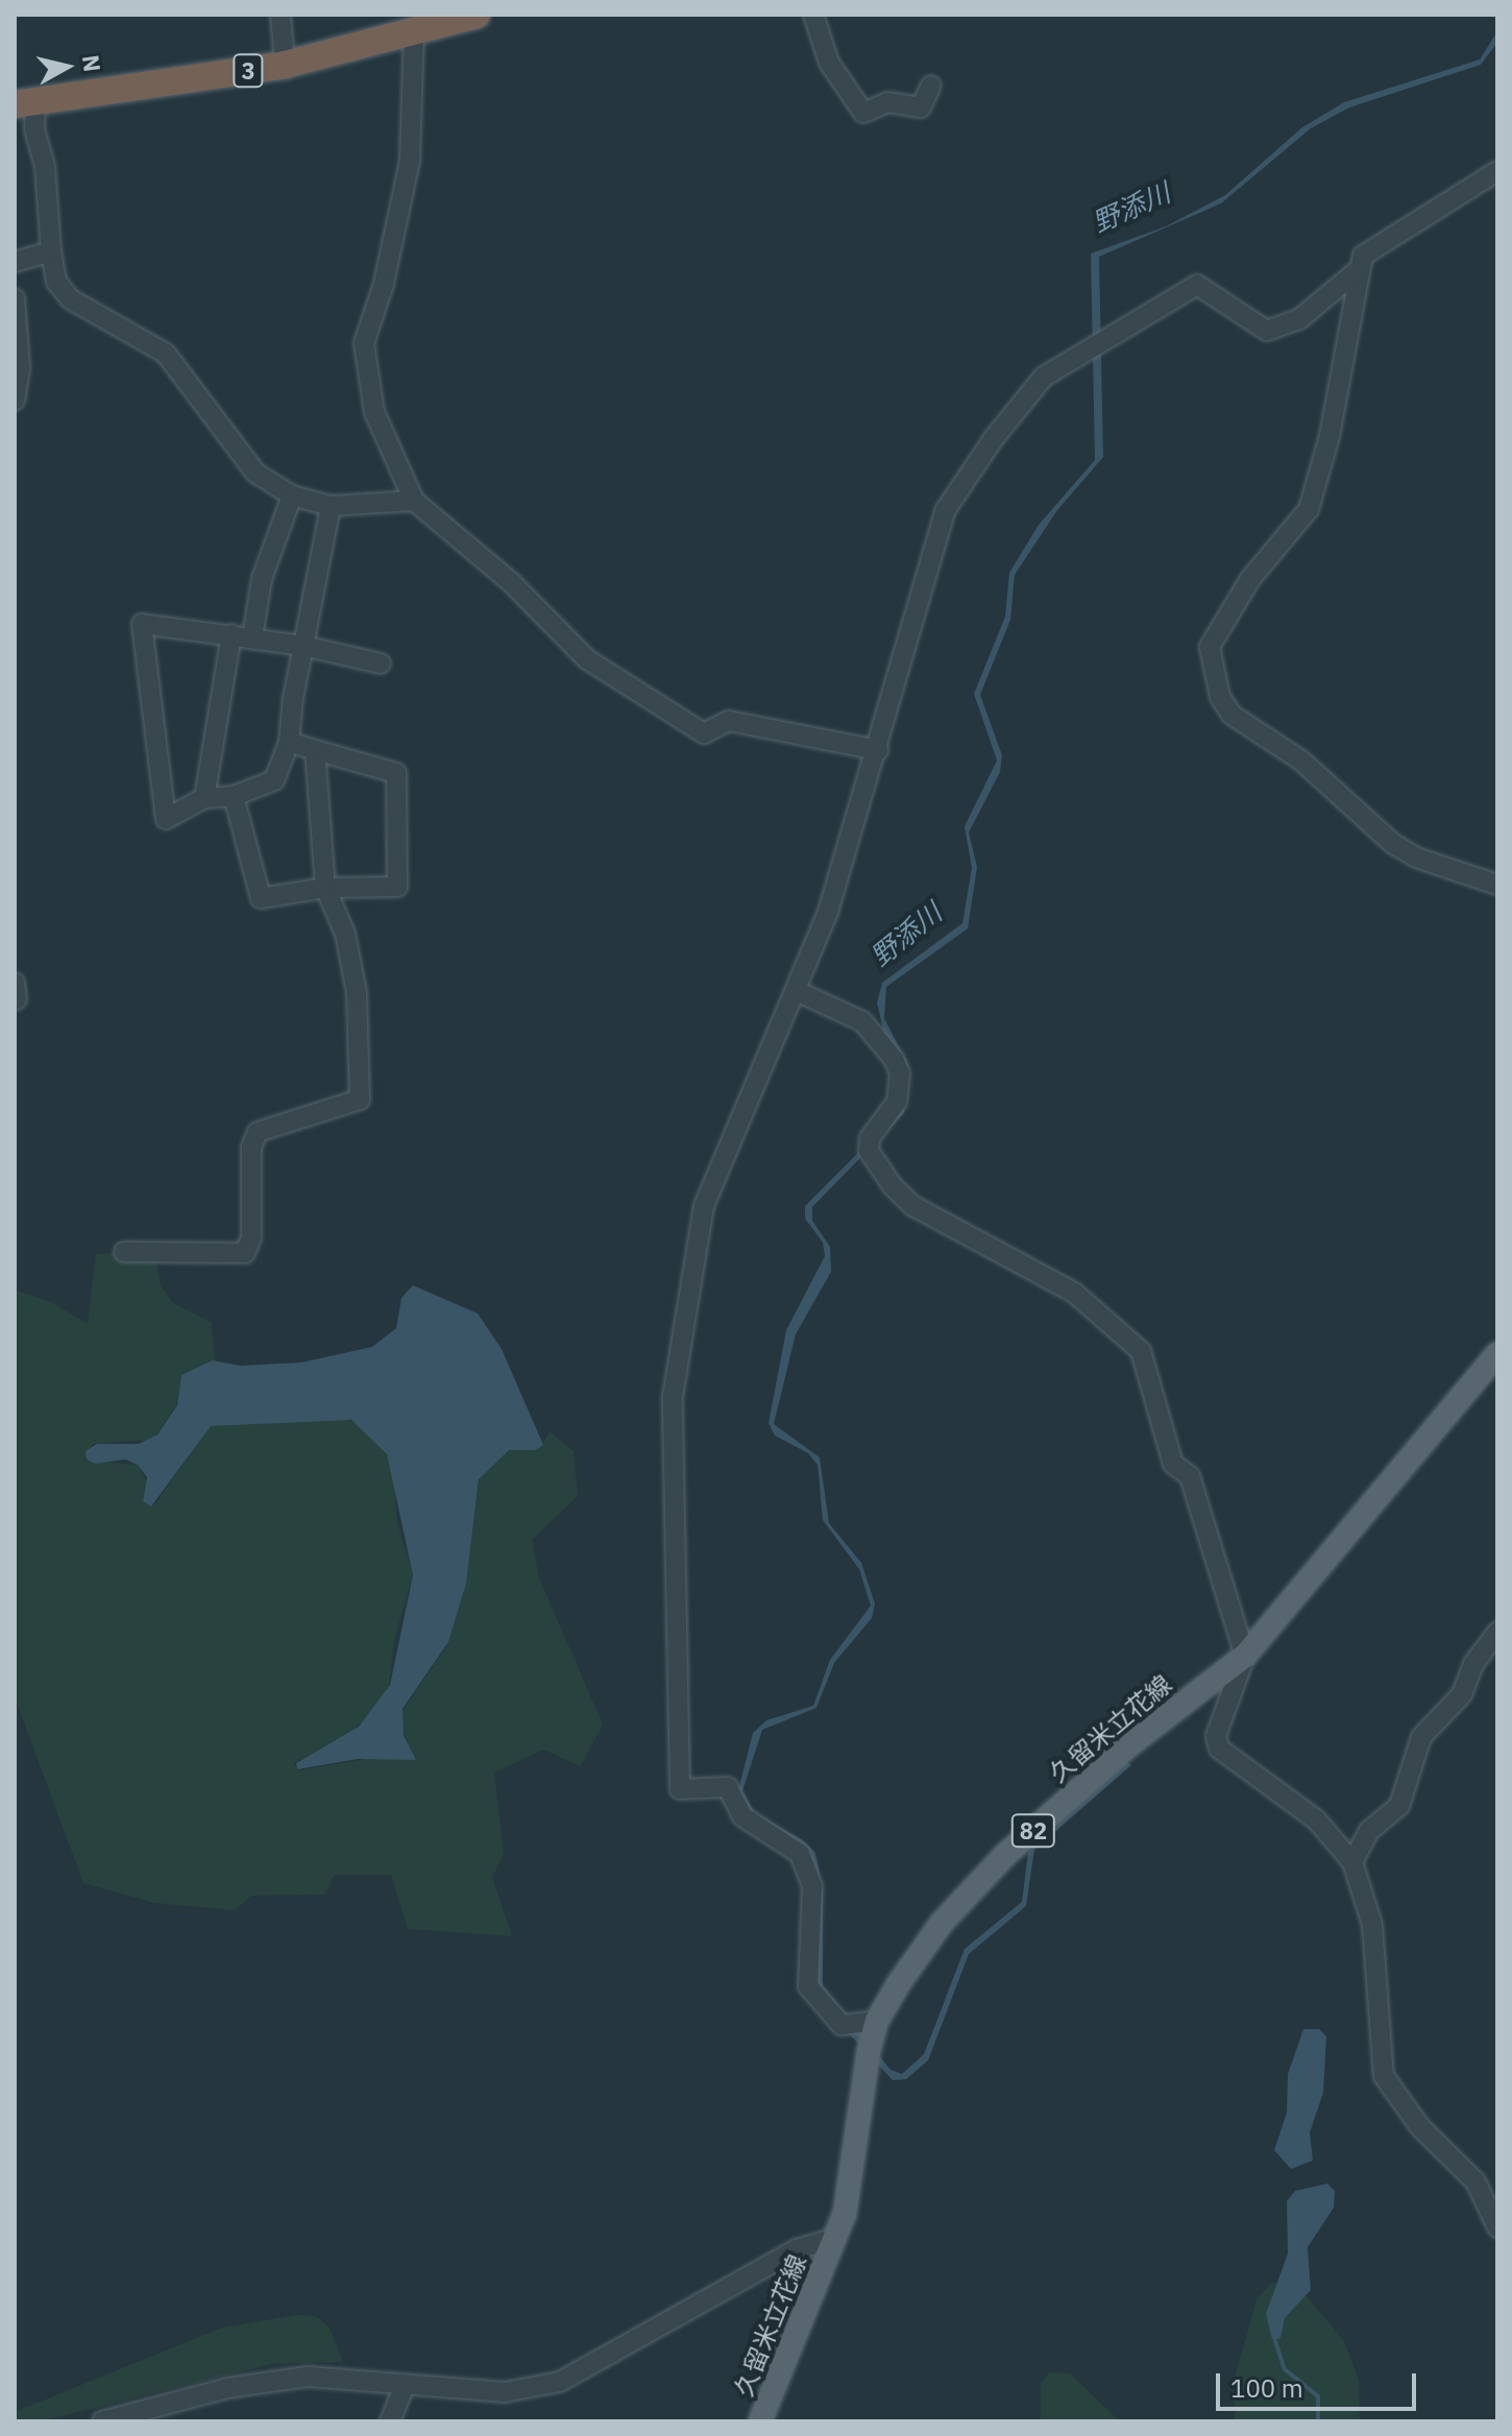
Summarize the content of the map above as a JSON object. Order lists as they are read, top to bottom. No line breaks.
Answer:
{"streets":{"highway":["3"],"main road":["久留米立花線","82"]},"water":["野添川"],"scale_bar":"100 m","north":"right"}
